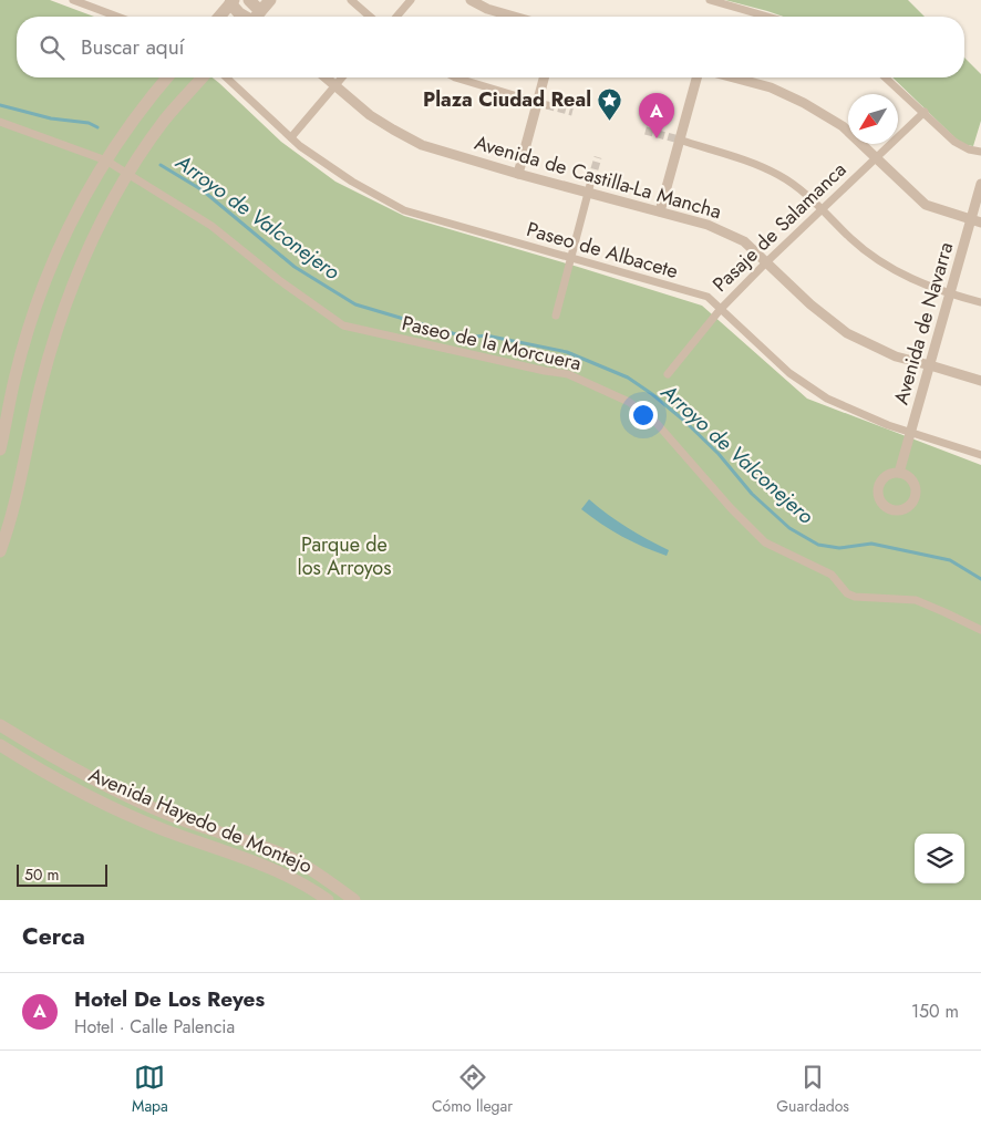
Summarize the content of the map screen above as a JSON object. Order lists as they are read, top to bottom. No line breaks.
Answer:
{"streets":{"street":["Avenida de Castilla-La Mancha","Pasaje de Salamanca","Paseo de Albacete","Avenida de Navarra","Paseo de la Morcuera","Avenida Hayedo de Montejo"]},"crossings":[["Avenida de Castilla-La Mancha","Pasaje de Salamanca"],["Avenida de Castilla-La Mancha","Avenida de Navarra"],["Pasaje de Salamanca","Paseo de Albacete"],["Paseo de Albacete","Avenida de Navarra"]],"water":["Arroyo de Valconejero"],"parks":["Parque de los Arroyos"],"places":{"place":["Plaza Ciudad Real"]},"scale_bar":"50 m","north":"bottom left","page":{"search":"Buscar aquí","pins":"A","scale":"50 m","heading":"Cerca","list":[{"mark":"A","name":"Hotel De Los Reyes","note":"Hotel · Calle Palencia","value":"150 m"}],"nav":["Mapa","Cómo llegar","Guardados"]}}
